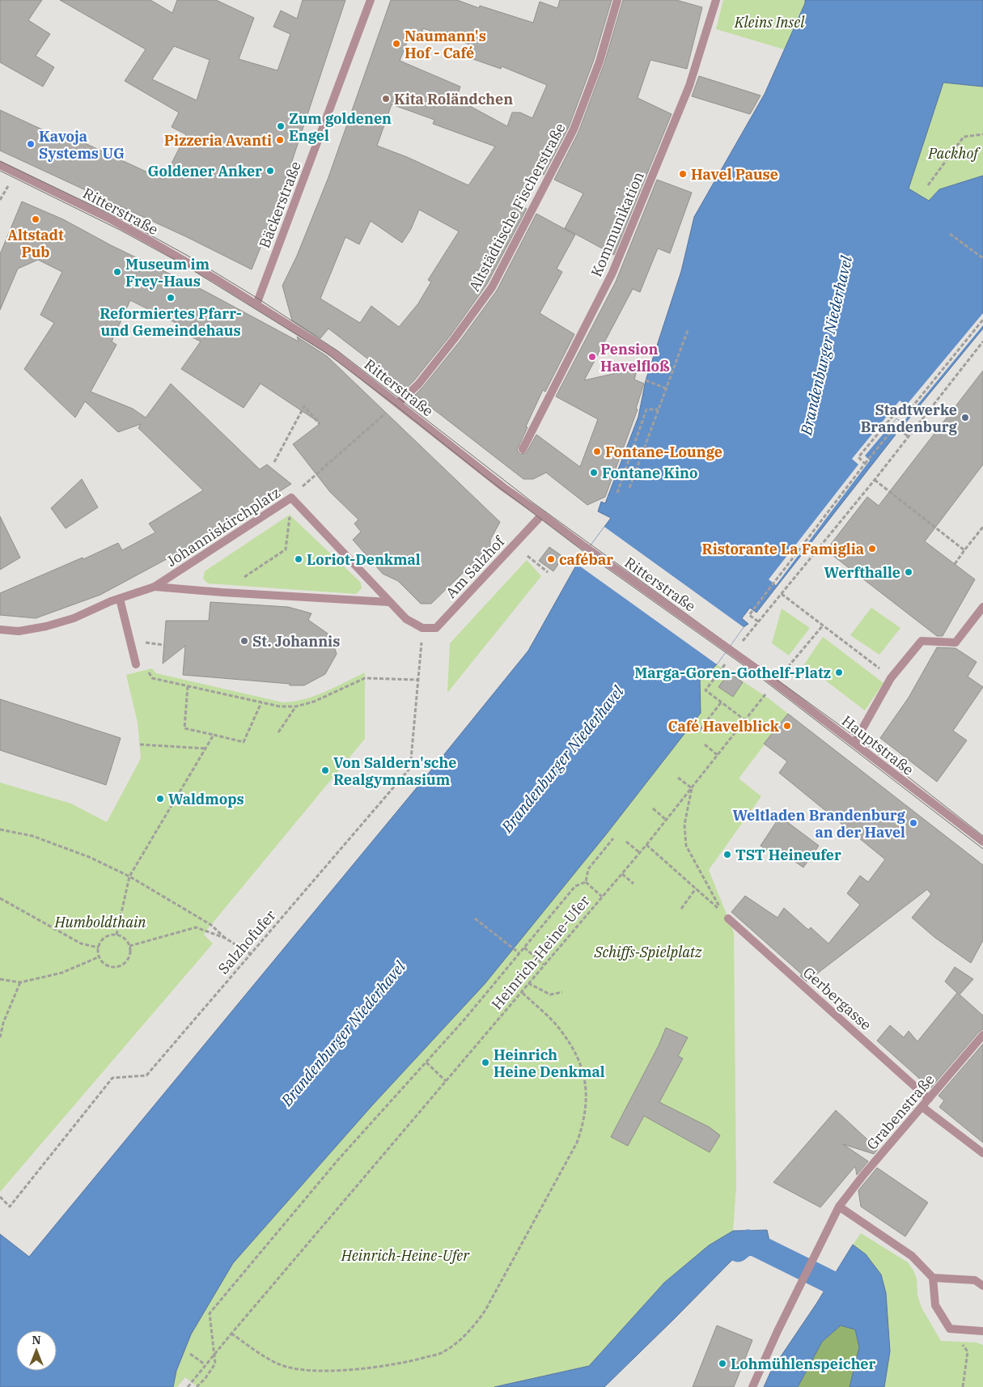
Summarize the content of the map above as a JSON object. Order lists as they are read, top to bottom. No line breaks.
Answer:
{"streets":{"street":["Bäckerstraße","Altstädtische Fischerstraße","Ritterstraße","Kommunikation","Johanniskirchplatz","Am Salzhof","Hauptstraße","Gerbergasse","Grabenstraße"],"path":["Salzhofufer","Heinrich-Heine-Ufer"]},"crossings":[["Bäckerstraße","Ritterstraße"],["Altstädtische Fischerstraße","Ritterstraße"],["Ritterstraße","Am Salzhof"],["Ritterstraße","Hauptstraße"],["Johanniskirchplatz","Am Salzhof"],["Johanniskirchplatz","Salzhofufer"],["Am Salzhof","Salzhofufer"],["Hauptstraße","Heinrich-Heine-Ufer"],["Gerbergasse","Grabenstraße"]],"water":["Brandenburger Niederhavel"],"parks":["Kleins Insel","Packhof","Humboldthain","Schiffs-Spielplatz","Heinrich-Heine-Ufer"],"places":["Naumann's Hof - Café","Kita Roländchen","Zum goldenen Engel","Pizzeria Avanti","Kavoja Systems UG","Goldener Anker","Havel Pause","Altstadt Pub","Museum im Frey-Haus","Reformiertes Pfarr- und Gemeindehaus","Pension Havelfloß","Stadtwerke Brandenburg","Fontane-Lounge","Fontane Kino","Ristorante La Famiglia","Loriot-Denkmal","cafébar","Werfthalle","St. Johannis","Marga-Goren-Gothelf-Platz","Café Havelblick","Von Saldern'sche Realgymnasium","Waldmops","Weltladen Brandenburg an der Havel","TST Heineufer","Heinrich Heine Denkmal","Lohmühlenspeicher"],"north":"top"}
